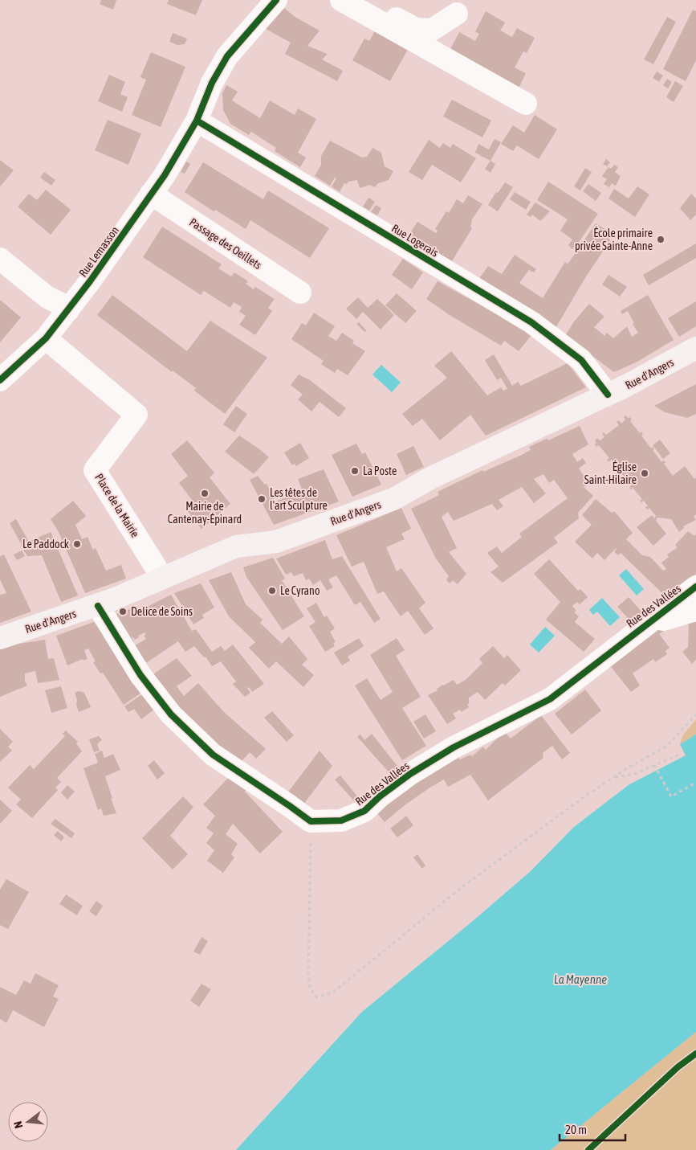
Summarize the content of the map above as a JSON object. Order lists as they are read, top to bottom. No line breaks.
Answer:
{"streets":{"main road":["Rue d'Angers"],"street":["Rue Logerais","Passage des Oeillets","Rue Lemasson","Place de la Mairie","Rue des Vallées"]},"crossings":[["Rue Logerais","Rue Lemasson"],["Rue Logerais","Rue d'Angers"],["Passage des Oeillets","Rue Lemasson"],["Rue Lemasson","Place de la Mairie"],["Rue d'Angers","Place de la Mairie"]],"water":["La Mayenne"],"places":["École primaire privée Sainte-Anne","La Poste","Église Saint-Hilaire","Mairie de Cantenay-Épinard","Les têtes de l'art Sculpture","Le Paddock","Le Cyrano","Delice de Soins"],"scale_bar":"20 m","north":"left"}
